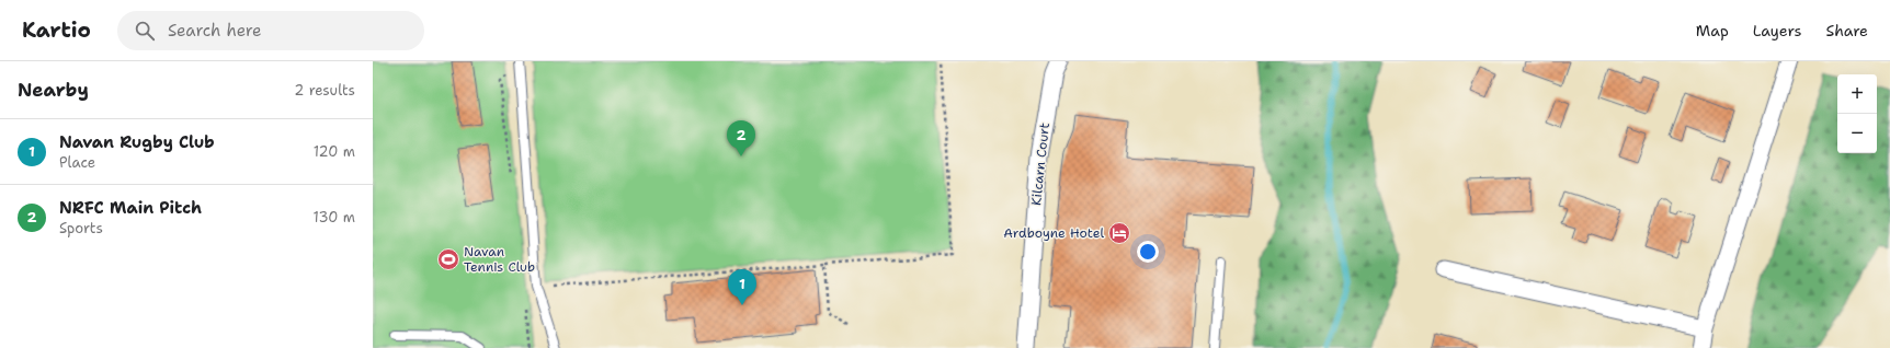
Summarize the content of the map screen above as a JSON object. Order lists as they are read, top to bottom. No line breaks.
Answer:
{"streets":{"street":["Kilcarn Court"]},"places":{"hotel":["Ardboyne Hotel"],"sports":["Navan Tennis Club"]},"page":{"header":"Kartio","search":"Search here","nav":["Map","Layers","Share"],"heading":["Nearby","2 results"],"map_buttons":["+","−"],"list":[{"mark":"1","name":"Navan Rugby Club","note":"Place","value":"120 m"},{"mark":"2","name":"NRFC Main Pitch","note":"Sports","value":"130 m"}],"pins":["2","1"]}}
